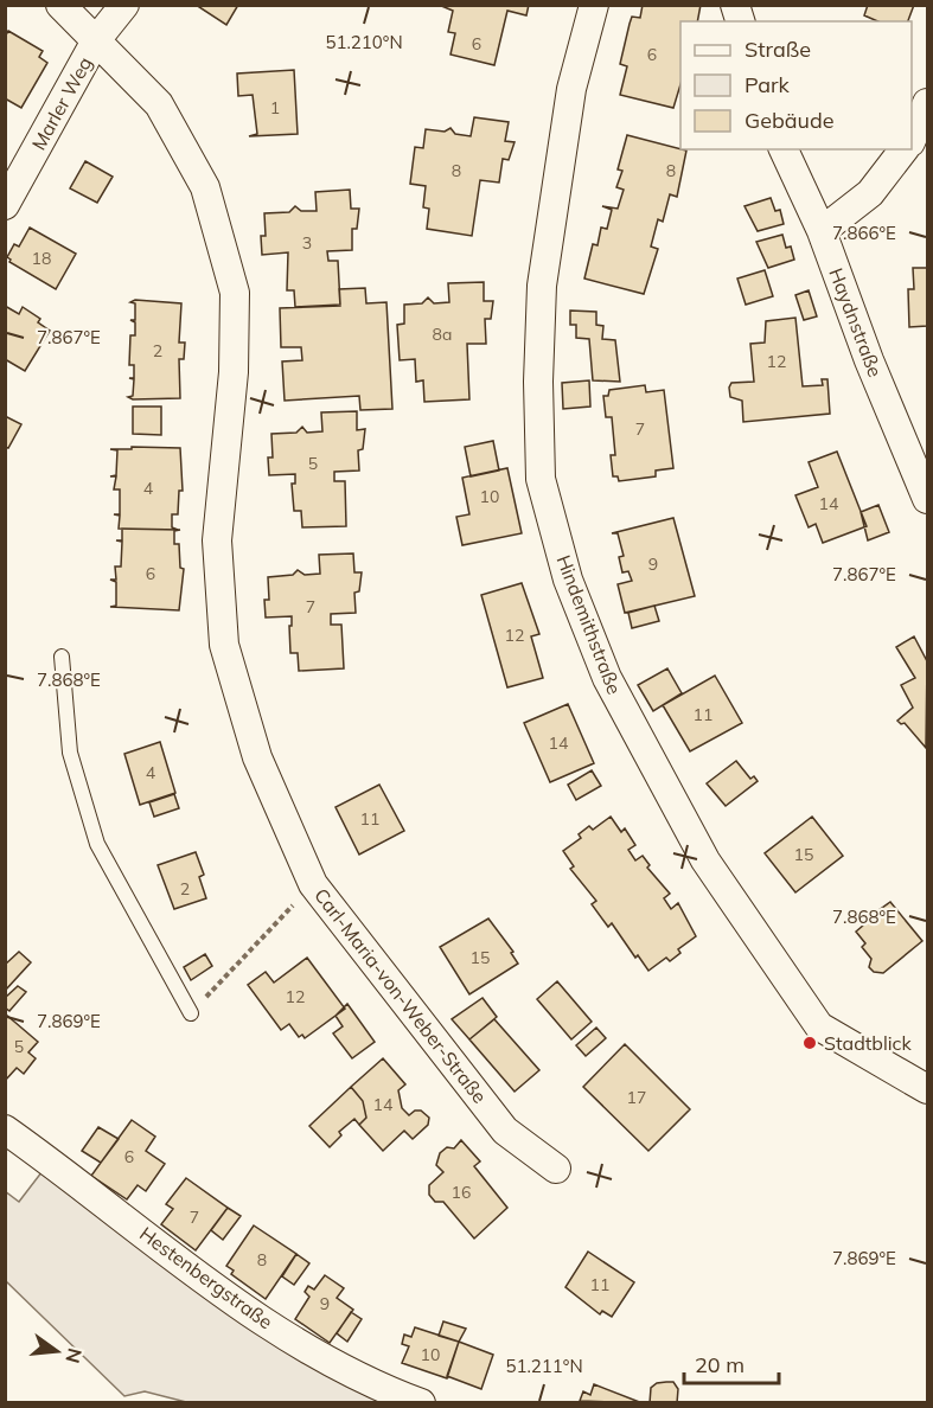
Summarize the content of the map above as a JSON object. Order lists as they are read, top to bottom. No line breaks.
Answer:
{"streets":{"street":["Marler Weg","Haydnstraße","Hindemithstraße","Carl-Maria-von-Weber-Straße","Hestenbergstraße"]},"crossings":[["Marler Weg","Carl-Maria-von-Weber-Straße"]],"places":["Stadtblick"],"house_numbers":["6","6","1","8","8","3","18","8a","2","12","7","5","4","10","14","9","6","7","12","11","14","4","11","15","2","15","12","5","17","14","6","16","7","8","11","9","10"],"legend":["Straße","Park","Gebäude"],"scale_bar":"20 m","north":"right","coordinates":["51.210°N","7.866°E","7.867°E","7.868°E","7.869°E","51.211°N"]}
